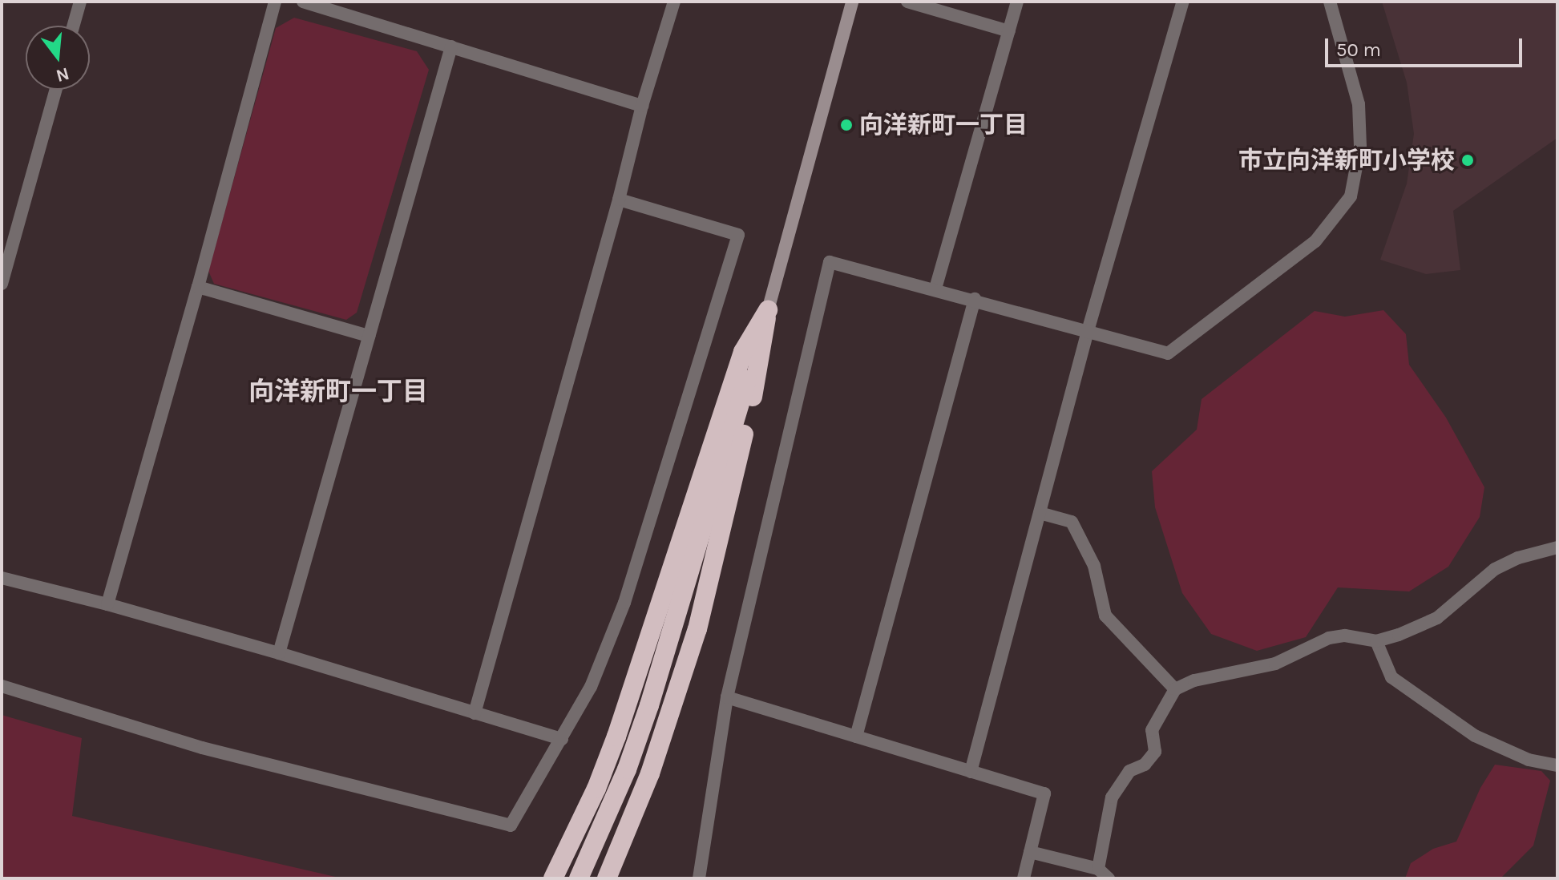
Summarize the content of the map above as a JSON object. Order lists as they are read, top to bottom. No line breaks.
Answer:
{"districts":["向洋新町一丁目"],"places":["向洋新町一丁目","市立向洋新町小学校"],"scale_bar":"50 m","north":"bottom"}
